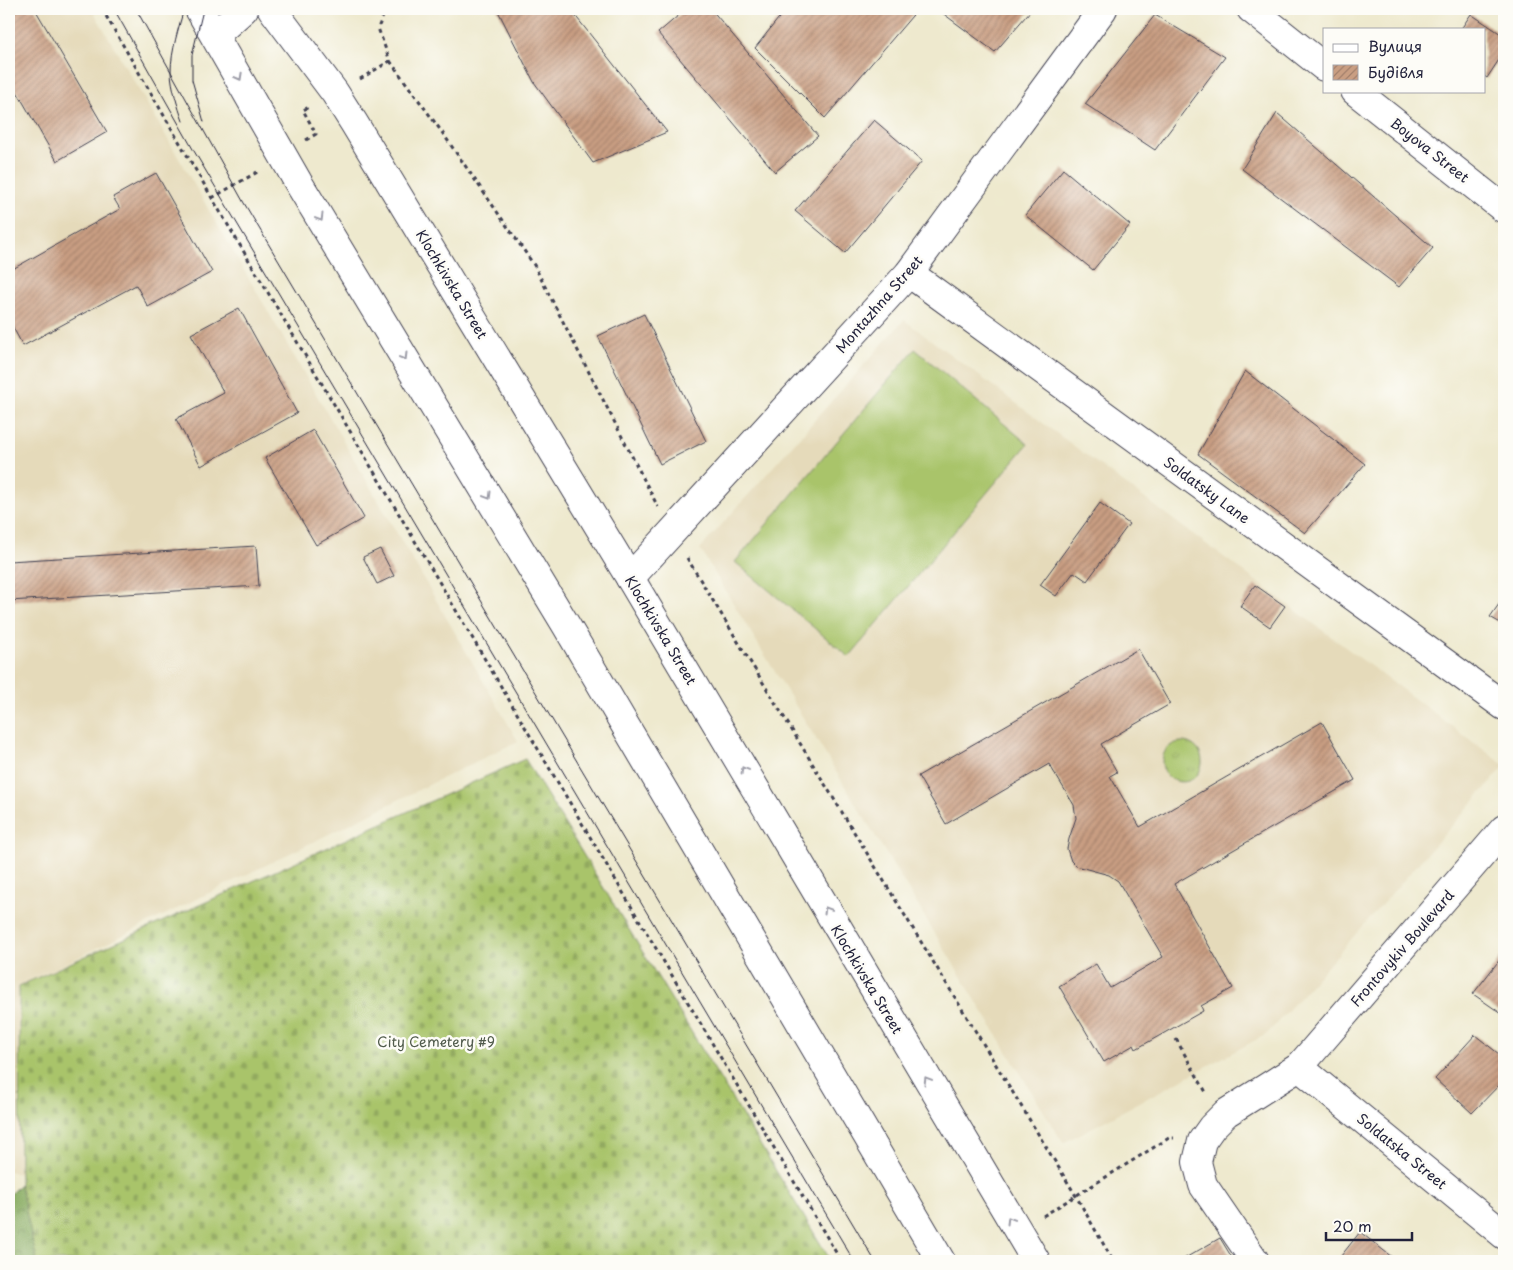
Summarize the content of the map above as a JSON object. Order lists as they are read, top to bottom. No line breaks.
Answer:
{"streets":{"main road":["Boyova Street","Klochkivska Street","Montazhna Street","Soldatsky Lane","Frontovykiv Boulevard","Soldatska Street"]},"crossings":[["Klochkivska Street","Montazhna Street"],["Montazhna Street","Soldatsky Lane"],["Frontovykiv Boulevard","Soldatska Street"]],"parks":["City Cemetery #9"],"legend":["Вулиця","Будівля"],"scale_bar":"20 m"}
